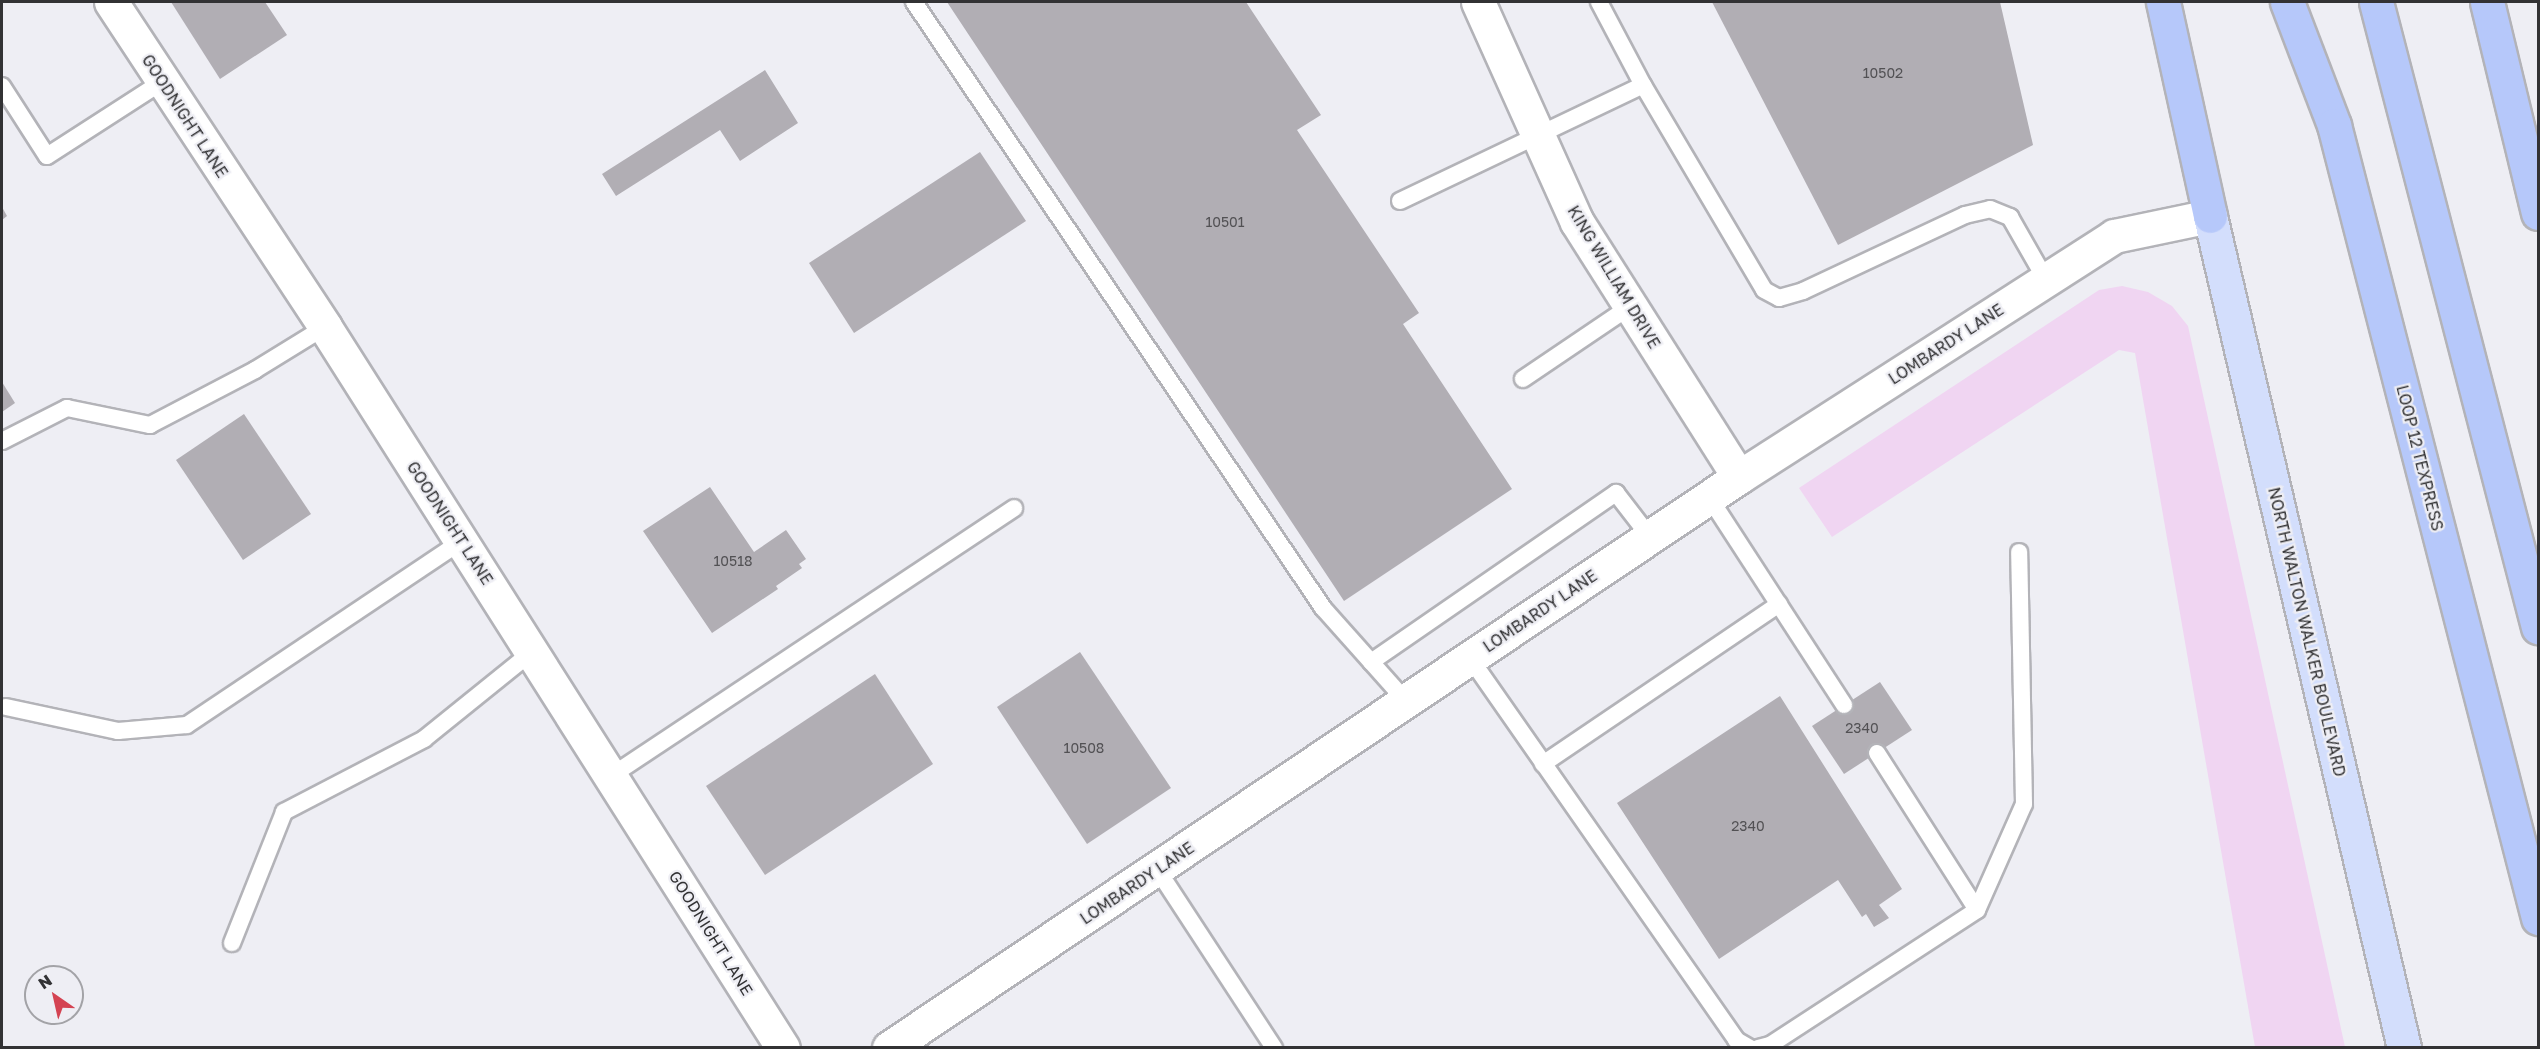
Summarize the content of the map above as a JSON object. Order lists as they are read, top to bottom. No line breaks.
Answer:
{"streets":{"highway":["LOOP 12 TEXPRESS"],"main road":["NORTH WALTON WALKER BOULEVARD"],"street":["GOODNIGHT LANE","KING WILLIAM DRIVE","LOMBARDY LANE"]},"crossings":[["KING WILLIAM DRIVE","LOMBARDY LANE"],["LOMBARDY LANE","NORTH WALTON WALKER BOULEVARD"]],"house_numbers":["10502","10501","10518","2340","10508","2340"],"north":"top left"}
